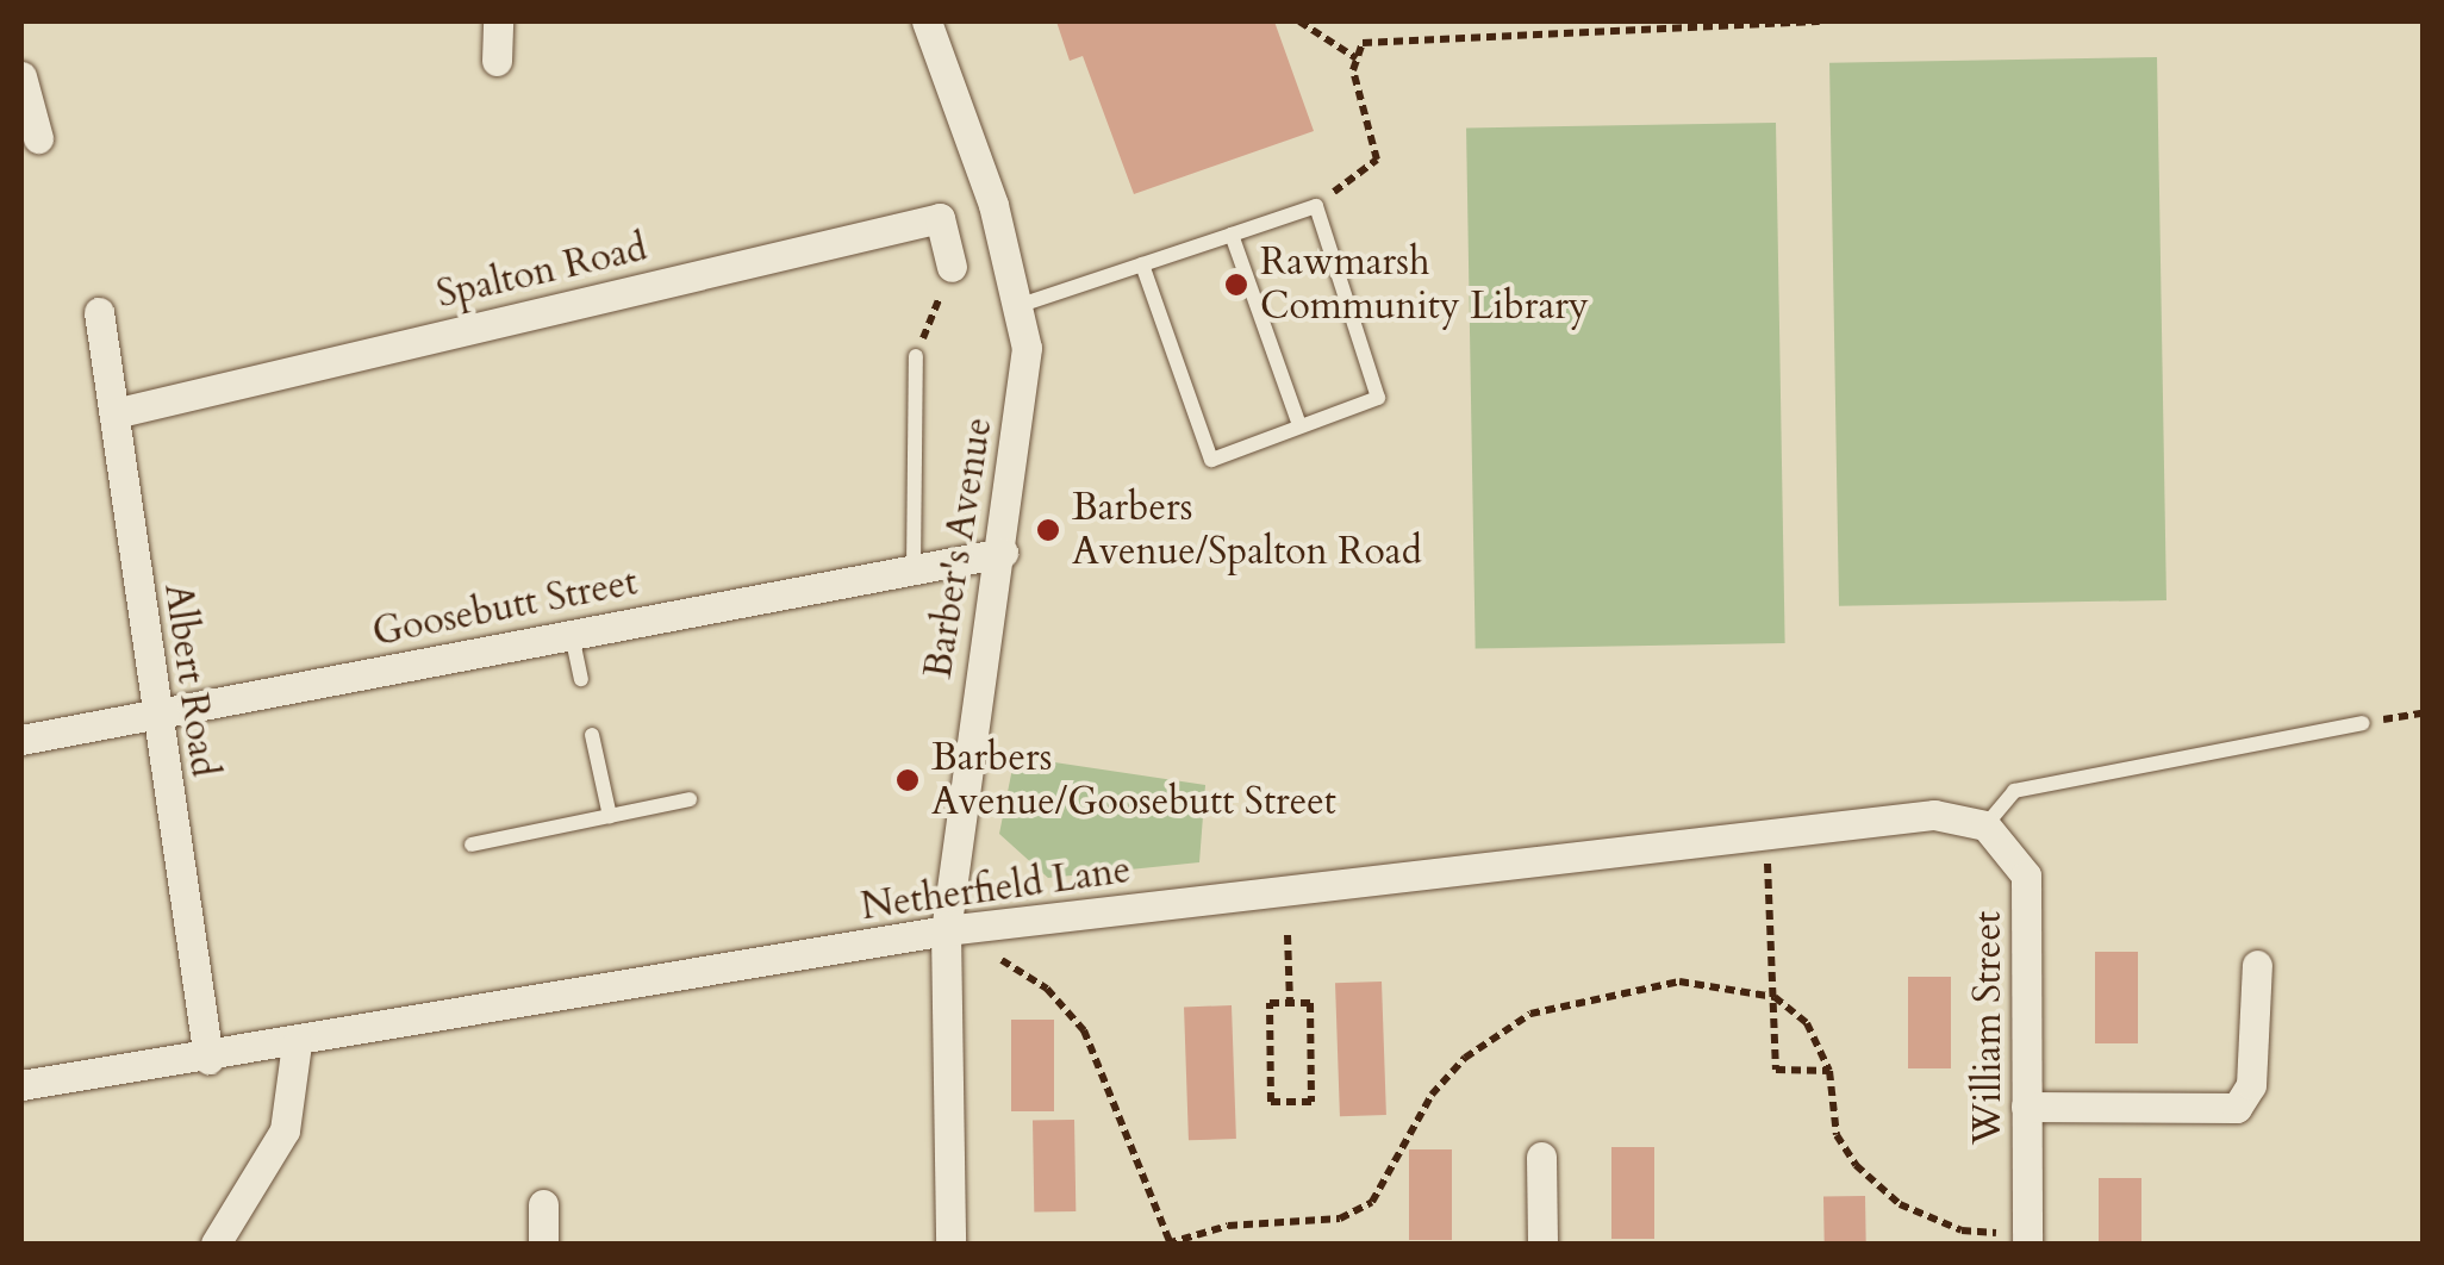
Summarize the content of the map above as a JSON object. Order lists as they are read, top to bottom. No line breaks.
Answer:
{"streets":{"street":["Spalton Road","Barber's Avenue","Goosebutt Street","Albert Road","Netherfield Lane","William Street"]},"crossings":[["Spalton Road","Albert Road"],["Barber's Avenue","Goosebutt Street"],["Barber's Avenue","Netherfield Lane"],["Goosebutt Street","Albert Road"],["Albert Road","Netherfield Lane"],["Netherfield Lane","William Street"]],"places":["Rawmarsh Community Library","Barbers Avenue/Spalton Road","Barbers Avenue/Goosebutt Street"]}
